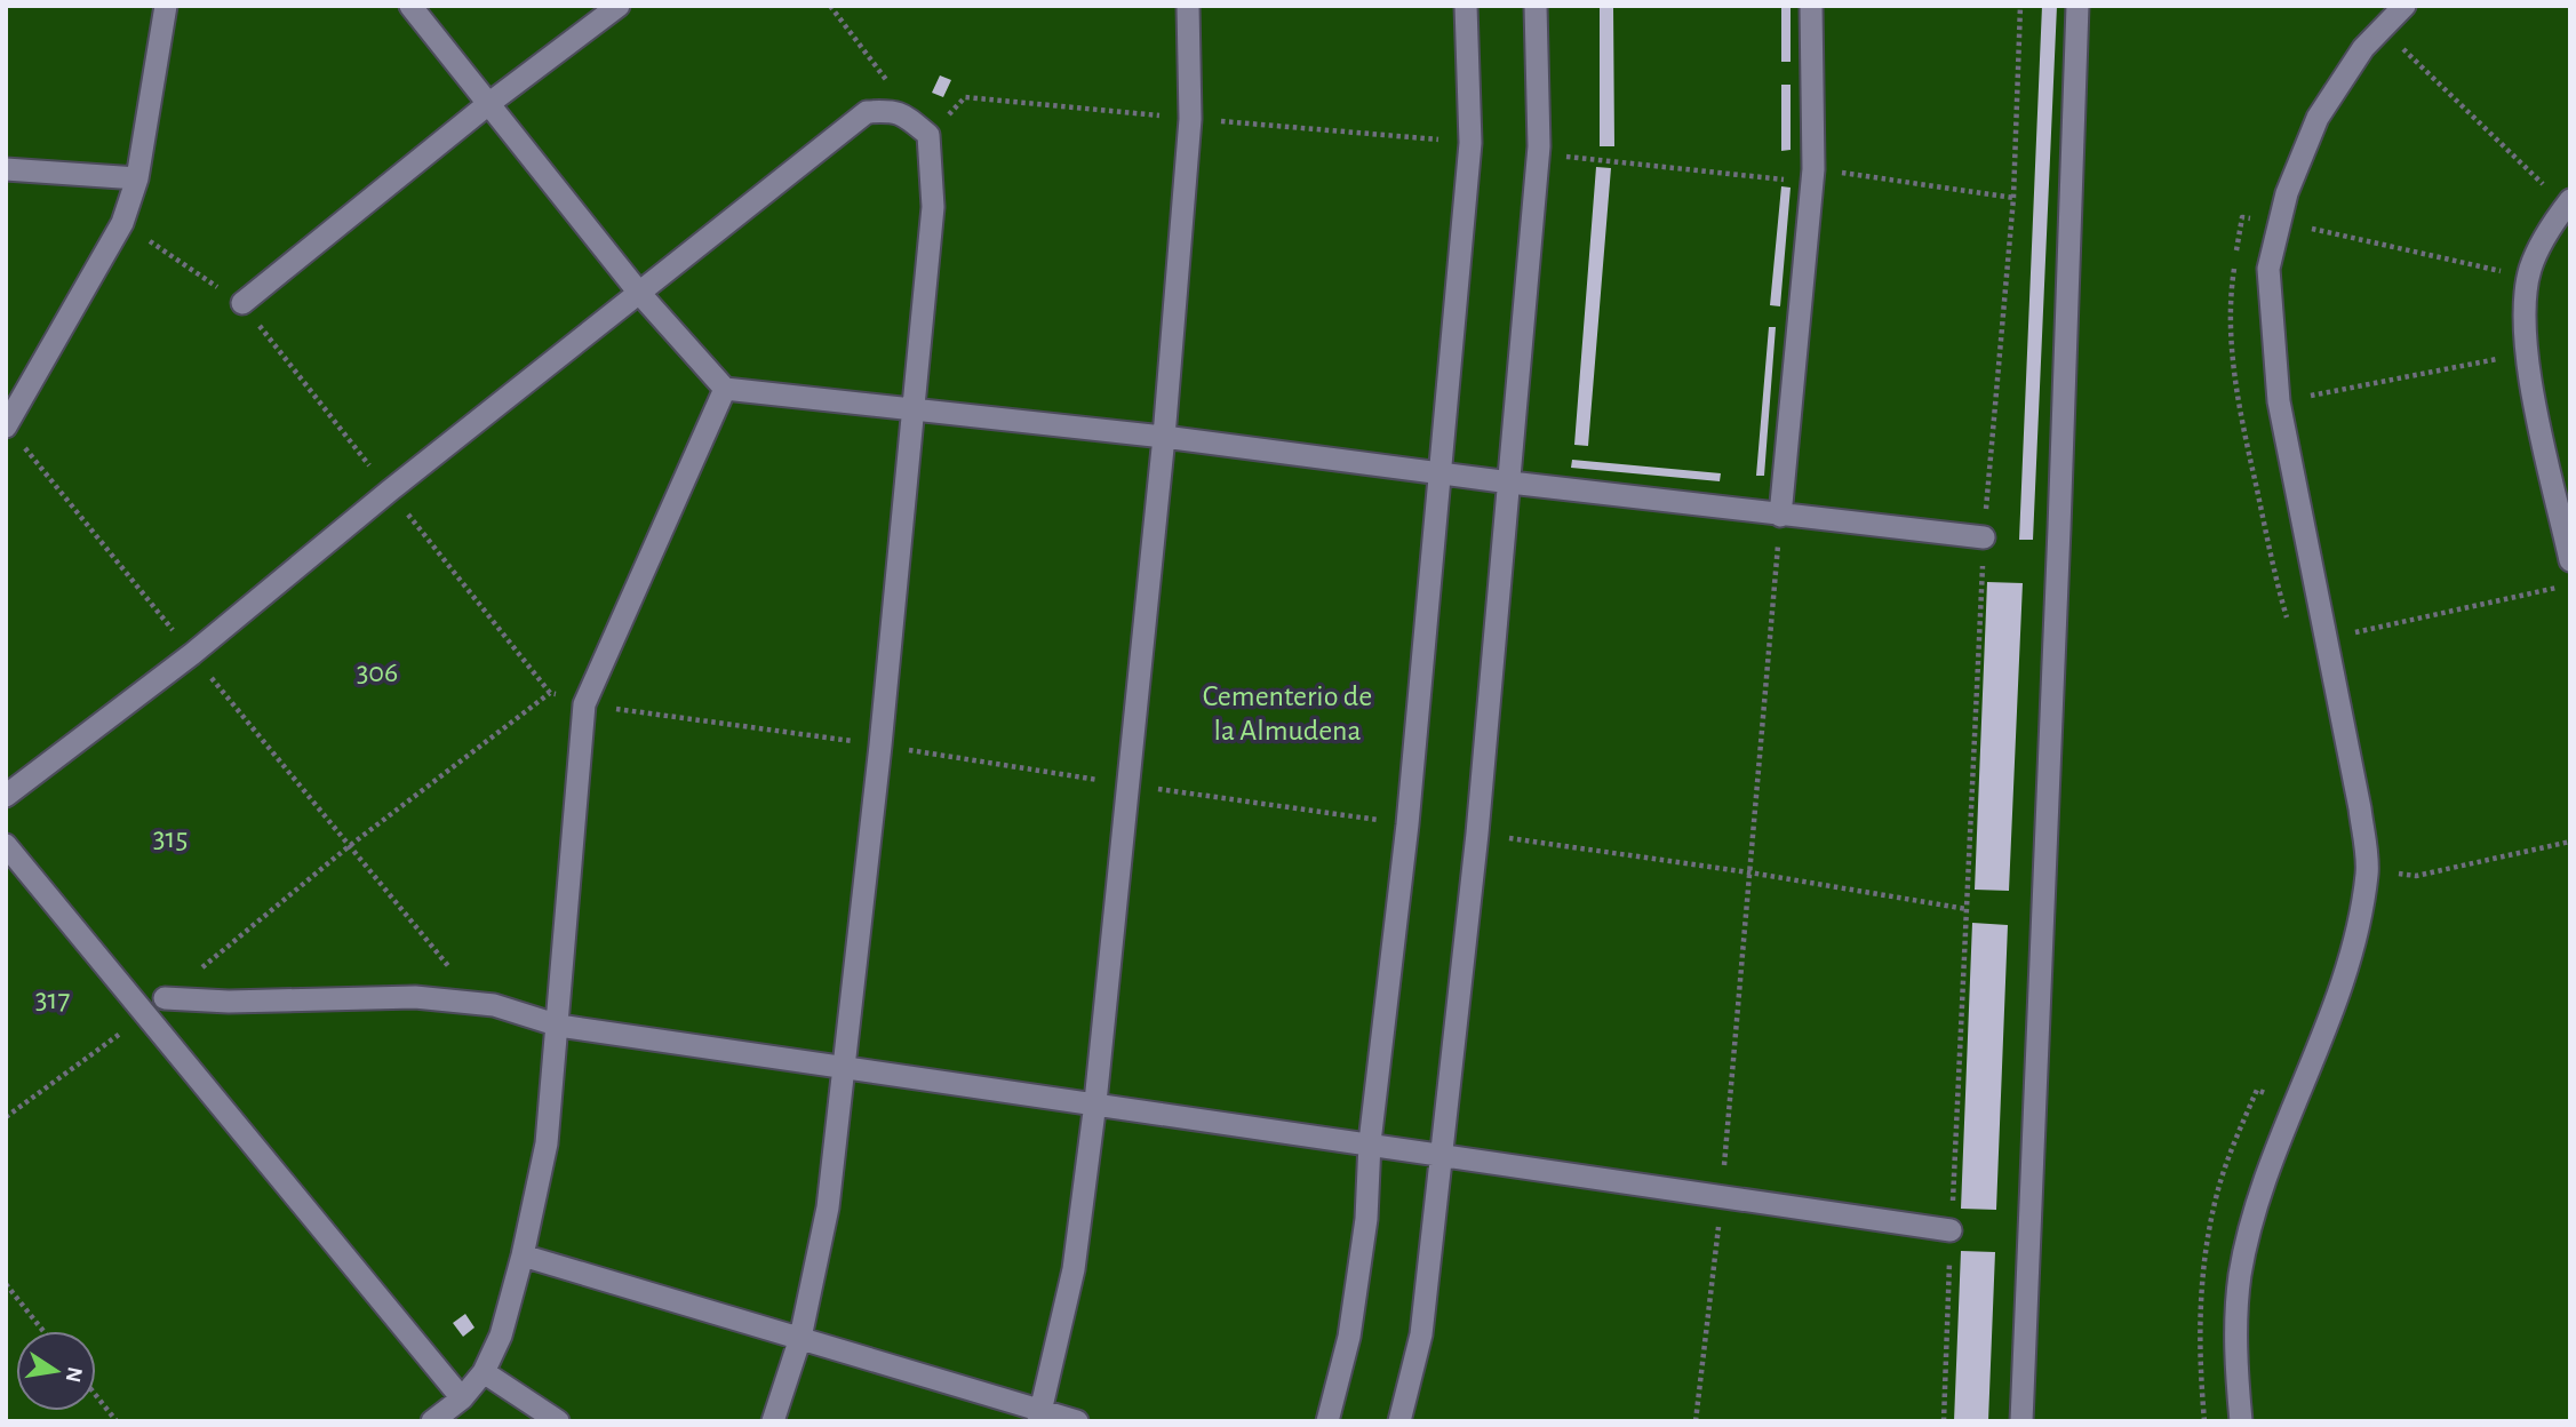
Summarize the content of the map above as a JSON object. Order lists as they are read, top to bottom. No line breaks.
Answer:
{"parks":["306","Cementerio de la Almudena","315","317"],"north":"right"}
